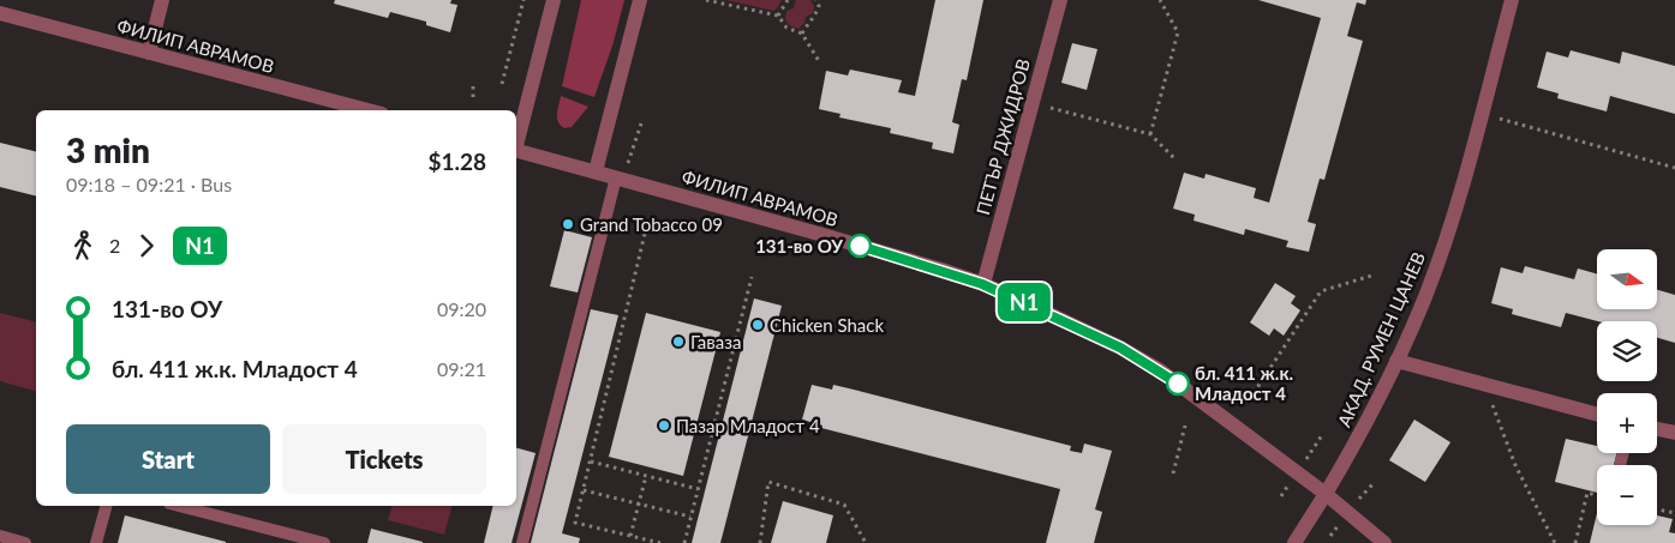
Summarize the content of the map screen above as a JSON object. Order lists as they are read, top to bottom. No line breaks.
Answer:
{"streets":{"street":["ФИЛИП АВРАМОВ","ПЕТЪР ДЖИДРОВ","АКАД. РУМЕН ЦАНЕВ"]},"crossings":[["ФИЛИП АВРАМОВ","ПЕТЪР ДЖИДРОВ"],["ФИЛИП АВРАМОВ","АКАД. РУМЕН ЦАНЕВ"]],"places":["Grand Tobacco 09","131-во ОУ","Chicken Shack","Гаваза","бл. 411 ж.к. Младост 4","Пазар Младост 4"],"lines":["bus line N1"],"north":"right","page":{"on_map":"N1","heading":["3 min","09:18 – 09:21 · Bus","$1.28"],"legs":["2","N1"],"map_buttons":["+","−"],"list":[{"name":"131-во ОУ","value":"09:20"},{"name":"бл. 411 ж.к. Младост 4","value":"09:21"}],"buttons":["Start","Tickets"]}}
